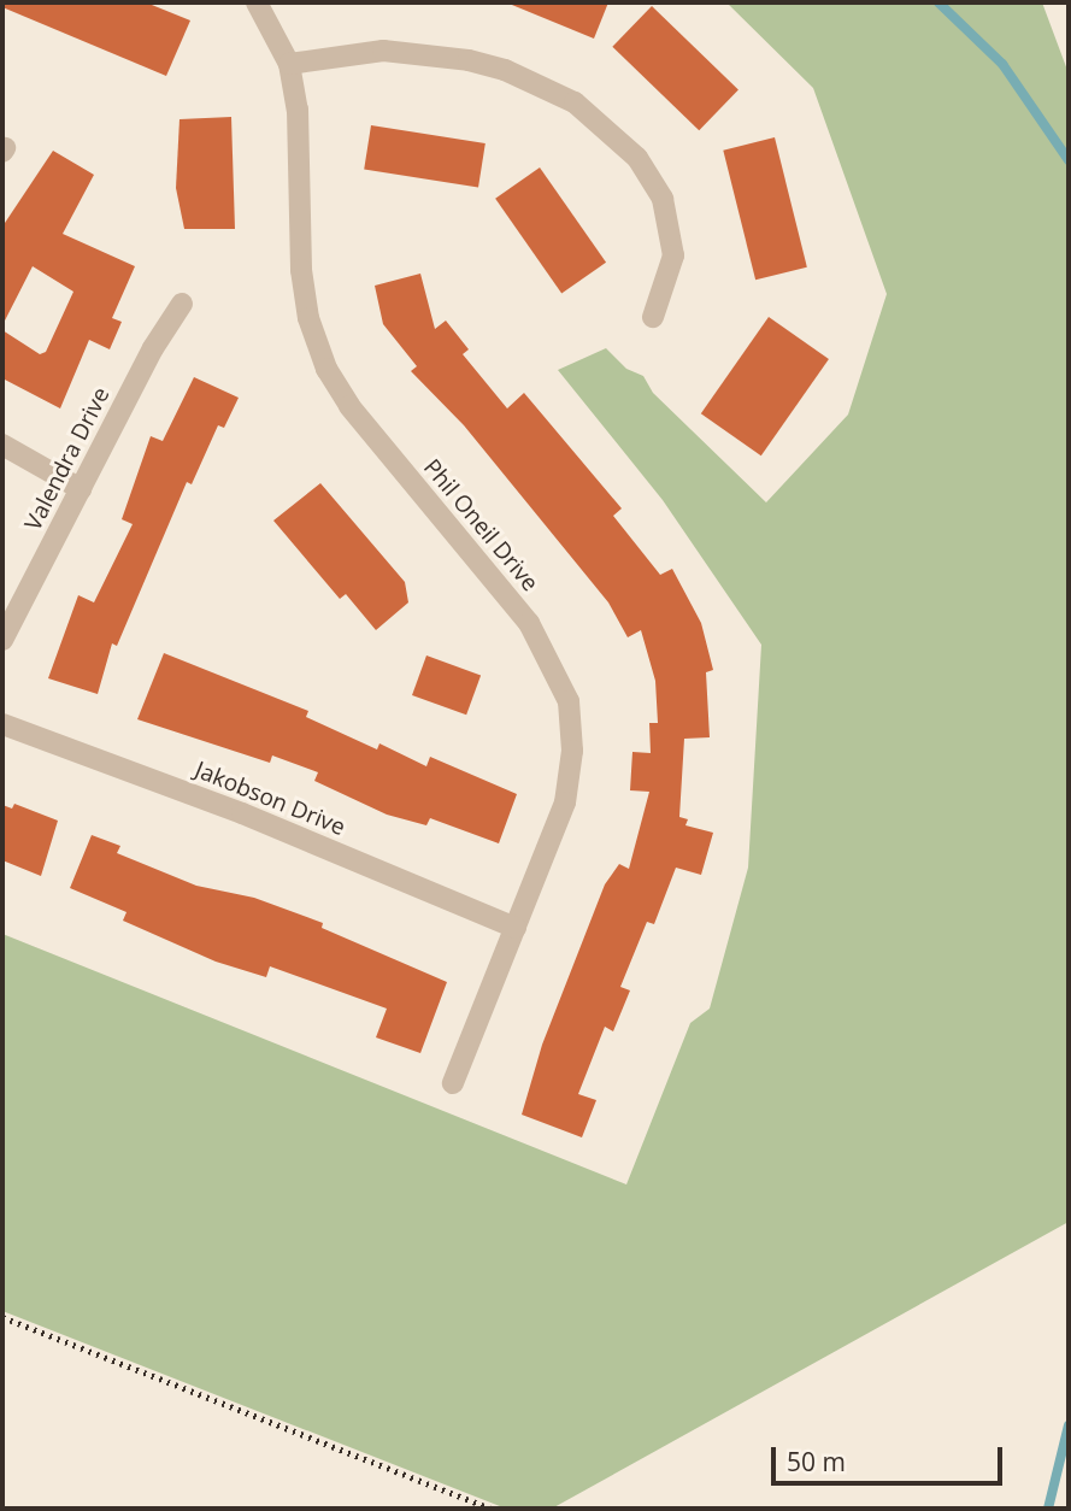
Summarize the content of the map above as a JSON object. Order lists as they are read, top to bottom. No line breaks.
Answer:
{"streets":{"street":["Valendra Drive","Phil Oneil Drive","Jakobson Drive"]},"crossings":[["Phil Oneil Drive","Jakobson Drive"]],"scale_bar":"50 m"}
